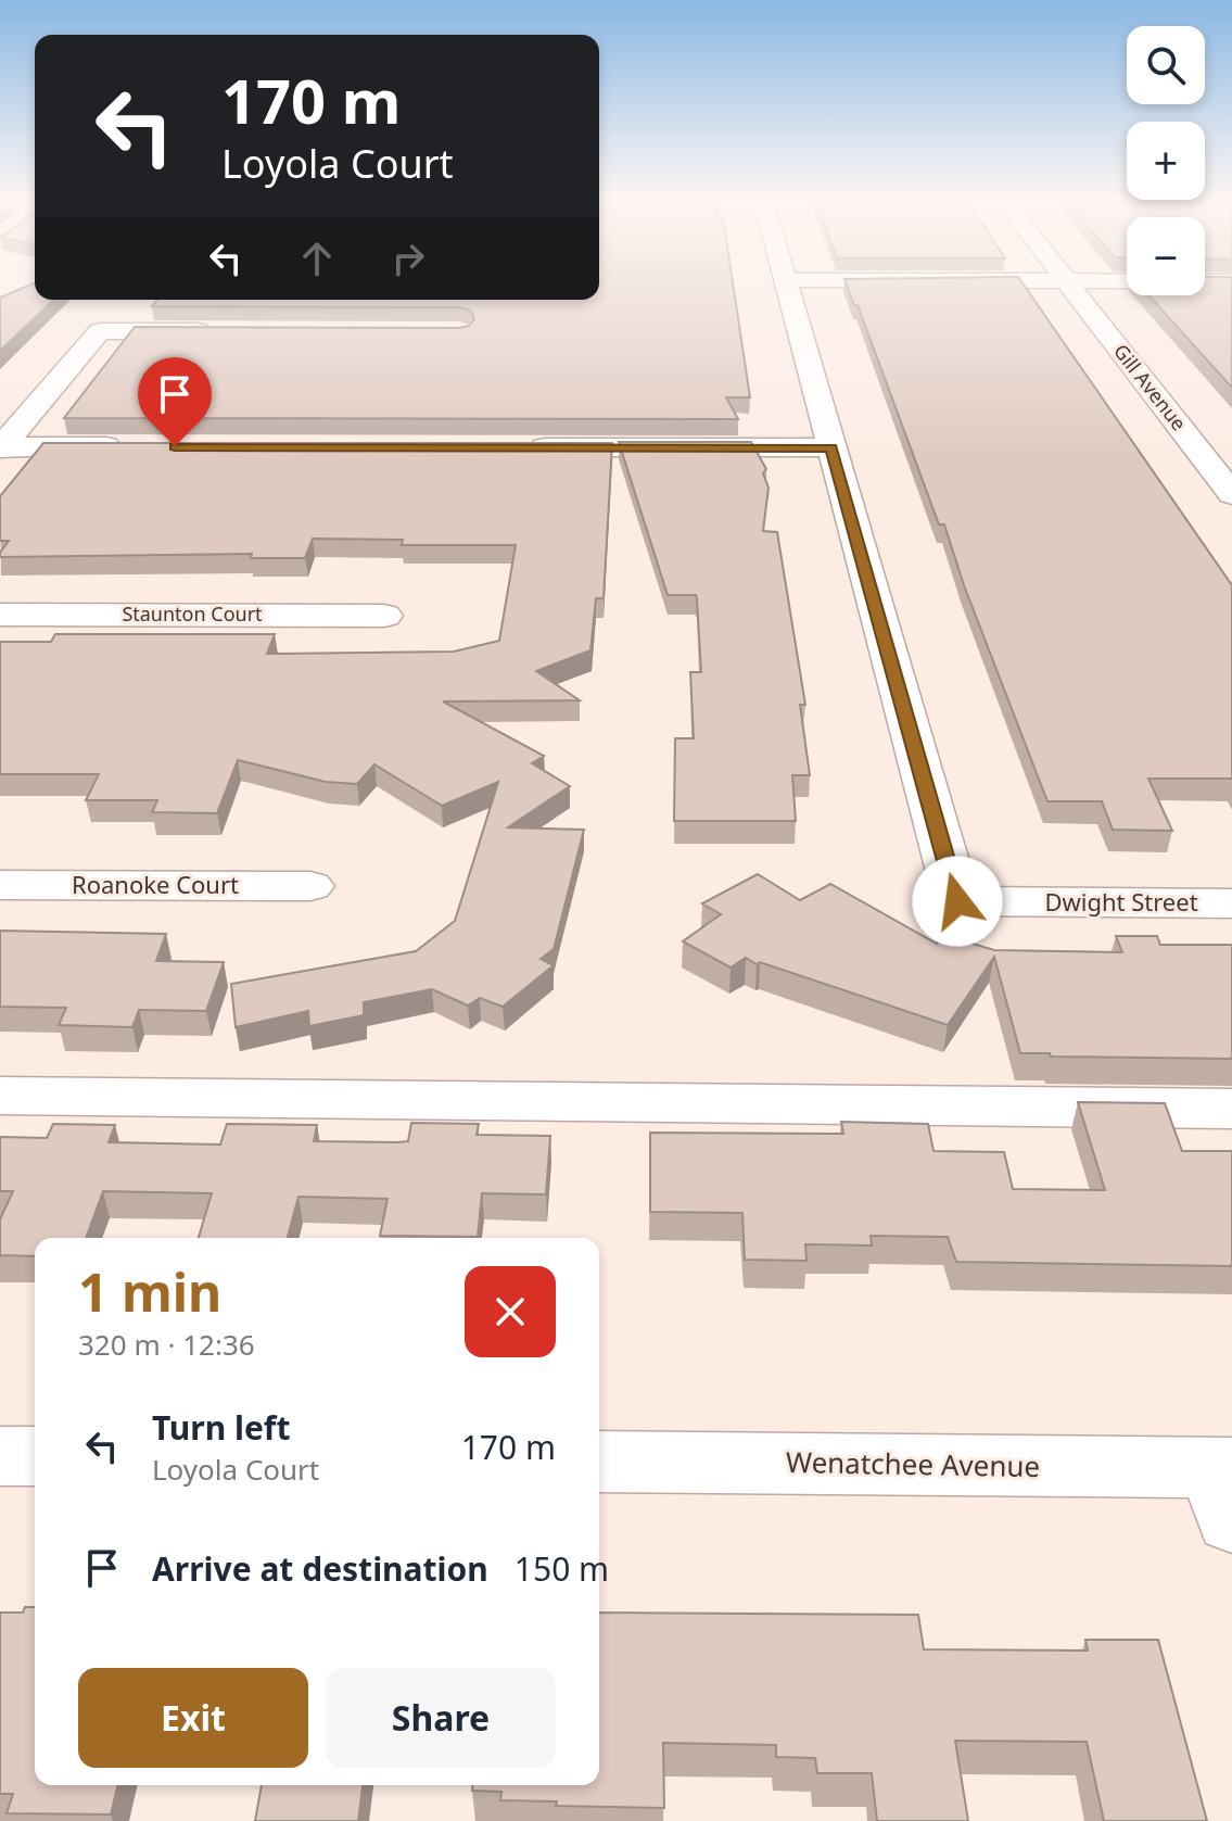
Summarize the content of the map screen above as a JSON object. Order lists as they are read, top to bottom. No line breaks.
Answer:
{"streets":{"street":["Gill Avenue","Staunton Court","Roanoke Court","Dwight Street","Wenatchee Avenue"]},"page":{"map_buttons":["+","−"],"turn":["170 m","Loyola Court"],"heading":["1 min","320 m · 12:36"],"list":[{"name":"Turn left","note":"Loyola Court","value":"170 m"},{"name":"Arrive at destination","value":"150 m"}],"buttons":["Exit","Share"]}}
